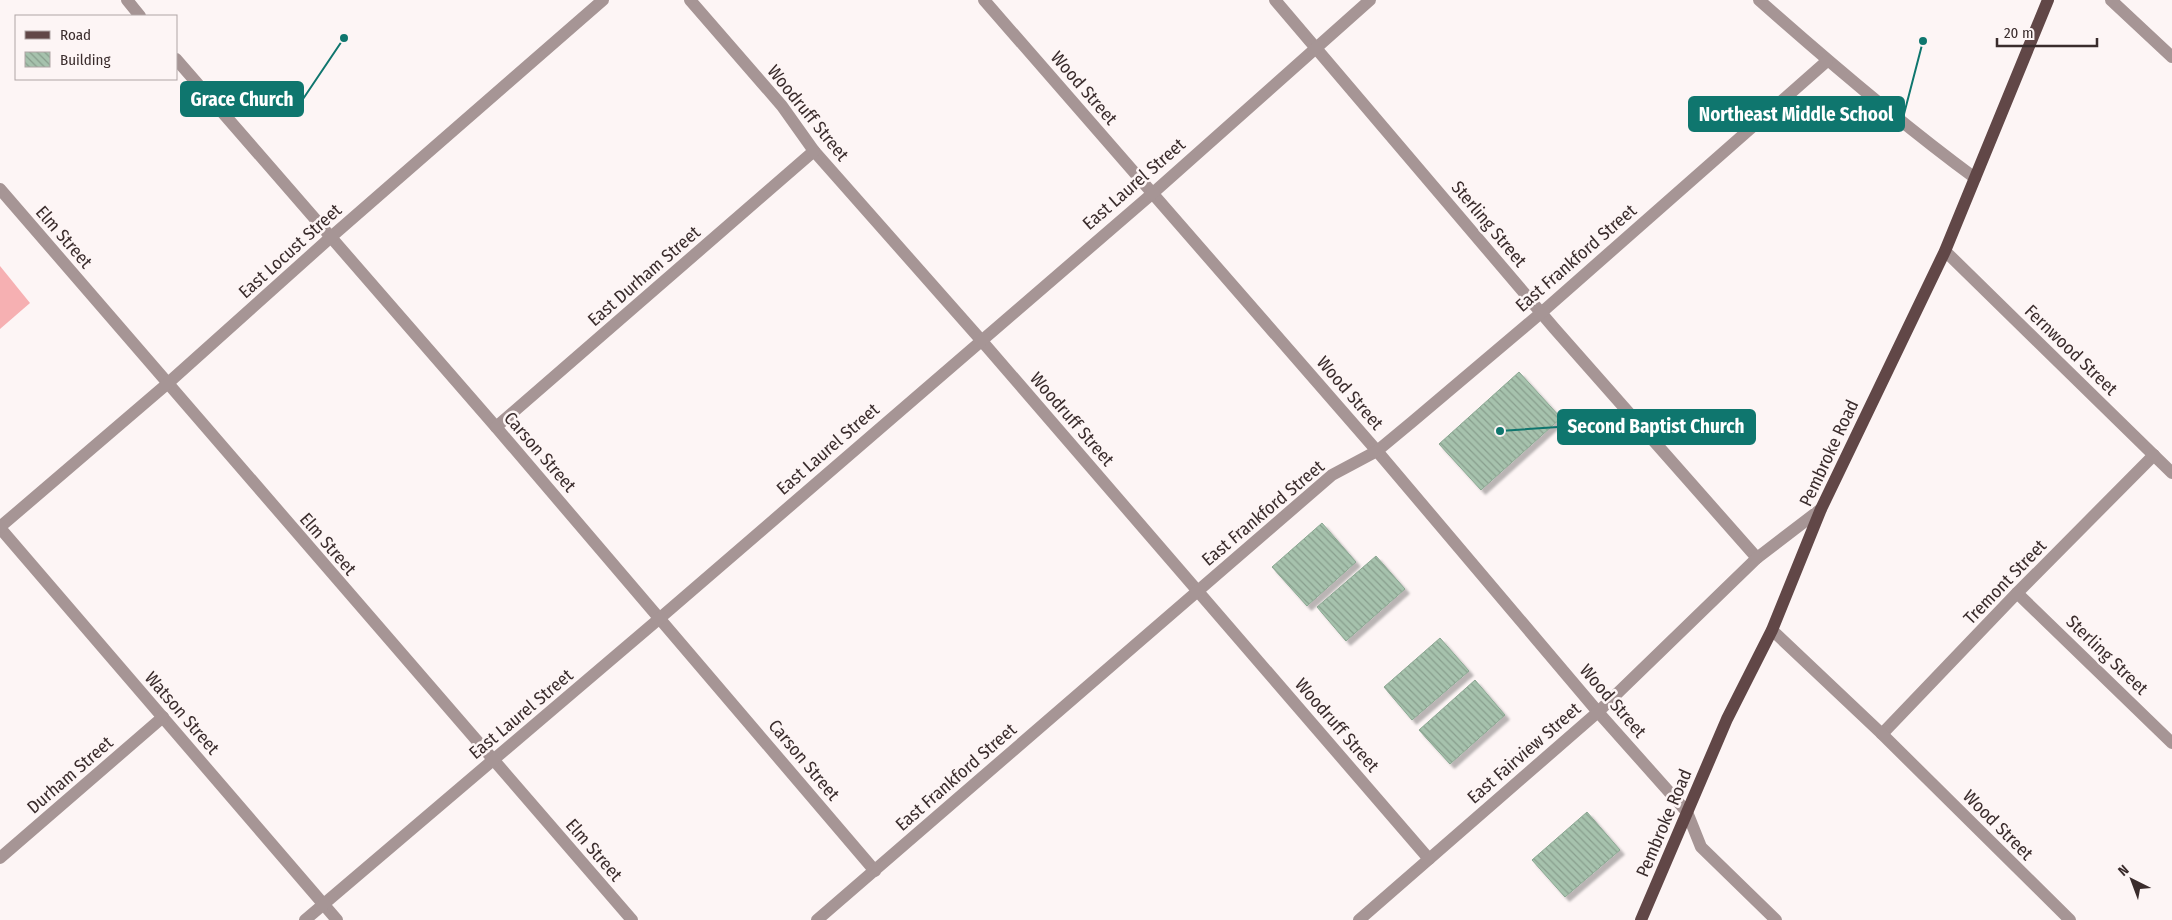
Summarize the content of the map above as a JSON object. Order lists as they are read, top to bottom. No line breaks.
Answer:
{"streets":{"main road":["Pembroke Road"],"street":["Wood Street","Woodruff Street","East Laurel Street","Sterling Street","Elm Street","East Locust Street","East Frankford Street","East Durham Street","Fernwood Street","Carson Street","Tremont Street","Watson Street","East Fairview Street","Durham Street"]},"crossings":[["Wood Street","East Laurel Street"],["Wood Street","East Frankford Street"],["Wood Street","Pembroke Road"],["Wood Street","Tremont Street"],["Wood Street","East Fairview Street"],["Woodruff Street","East Laurel Street"],["Woodruff Street","East Frankford Street"],["Woodruff Street","East Durham Street"],["Woodruff Street","East Fairview Street"],["East Laurel Street","Sterling Street"],["East Laurel Street","Elm Street"],["East Laurel Street","Carson Street"],["East Laurel Street","Watson Street"],["Sterling Street","East Frankford Street"],["Sterling Street","Tremont Street"],["Sterling Street","East Fairview Street"],["Elm Street","East Locust Street"],["East Locust Street","Carson Street"],["East Locust Street","Watson Street"],["East Frankford Street","Carson Street"],["East Durham Street","Carson Street"],["Fernwood Street","Pembroke Road"],["Fernwood Street","Tremont Street"],["Pembroke Road","East Fairview Street"],["Watson Street","Durham Street"]],"places":["Grace Church","Northeast Middle School","Second Baptist Church"],"legend":["Road","Building"],"scale_bar":"20 m","north":"top left"}
